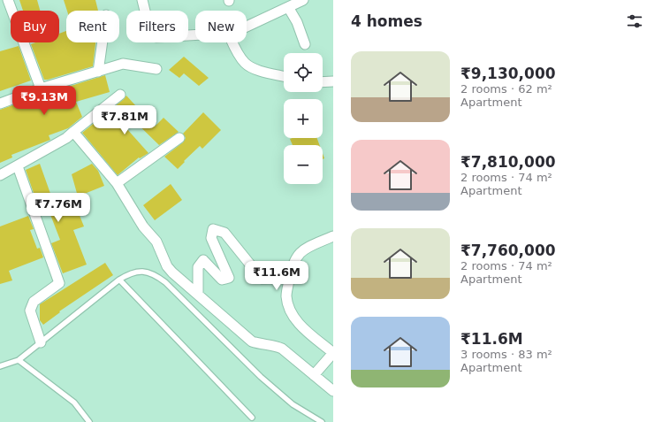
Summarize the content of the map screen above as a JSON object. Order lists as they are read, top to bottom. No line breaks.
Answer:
{"page":{"heading":"4 homes","chip":["Buy","Rent","Filters","New"],"list":[{"name":"₹9,130,000","note":"2 rooms · 62 m² · Apartment"},{"name":"₹7,810,000","note":"2 rooms · 74 m² · Apartment"},{"name":"₹7,760,000","note":"2 rooms · 74 m² · Apartment"},{"name":"₹11.6M","note":"3 rooms · 83 m² · Apartment"}],"map_buttons":["+","−"],"price":["₹9.13M","₹7.81M","₹7.76M","₹11.6M"]}}
